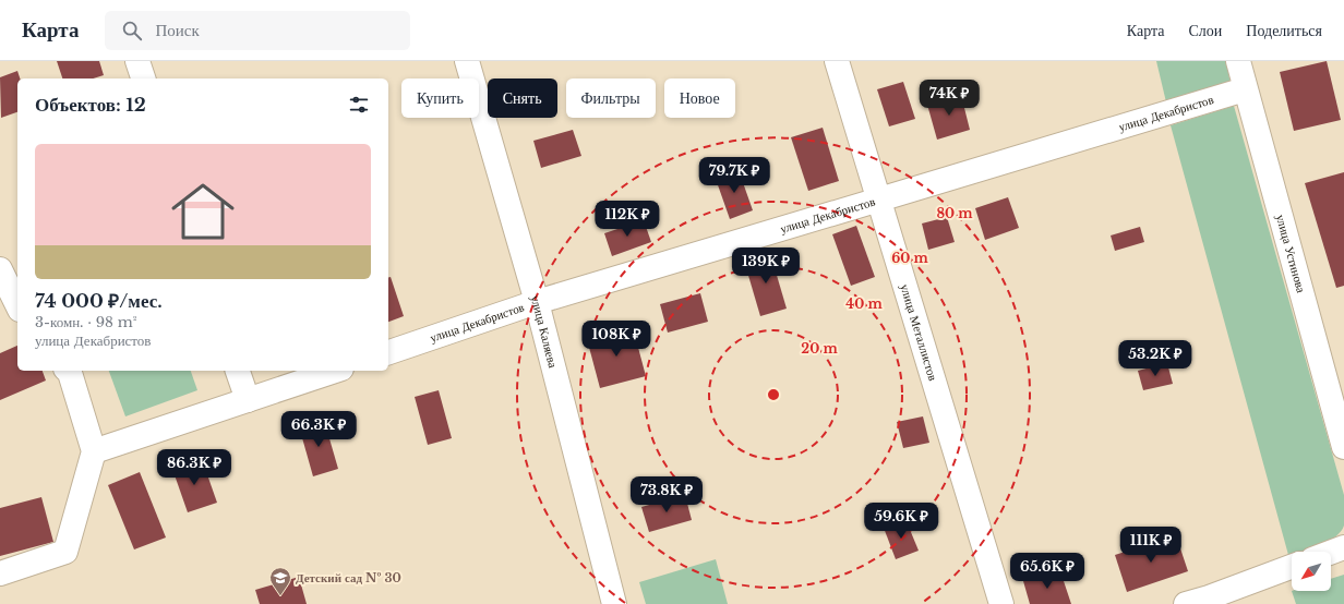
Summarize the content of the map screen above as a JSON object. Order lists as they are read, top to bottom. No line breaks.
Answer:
{"streets":{"street":["улица Декабристов","улица Устинова","улица Каляева","улица Металлистов"]},"crossings":[["улица Декабристов","улица Устинова"],["улица Декабристов","улица Каляева"],["улица Декабристов","улица Металлистов"]],"places":{"school or university":["Детский сад № 30"]},"north":"bottom left","page":{"header":"Карта","search":"Поиск","nav":["Карта","Слои","Поделиться"],"chip":["Купить","Снять","Фильтры","Новое"],"heading":"Объектов: 12","price":["74K ₽","79.7K ₽","112K ₽","139K ₽","108K ₽","53.2K ₽","66.3K ₽","86.3K ₽","73.8K ₽","59.6K ₽","111K ₽","65.6K ₽"],"list":[{"name":"74 000 ₽/мес.","note":"3-комн. · 98 m² · улица Декабристов"}]},"rings":["80 m","60 m","40 m","20 m"]}
